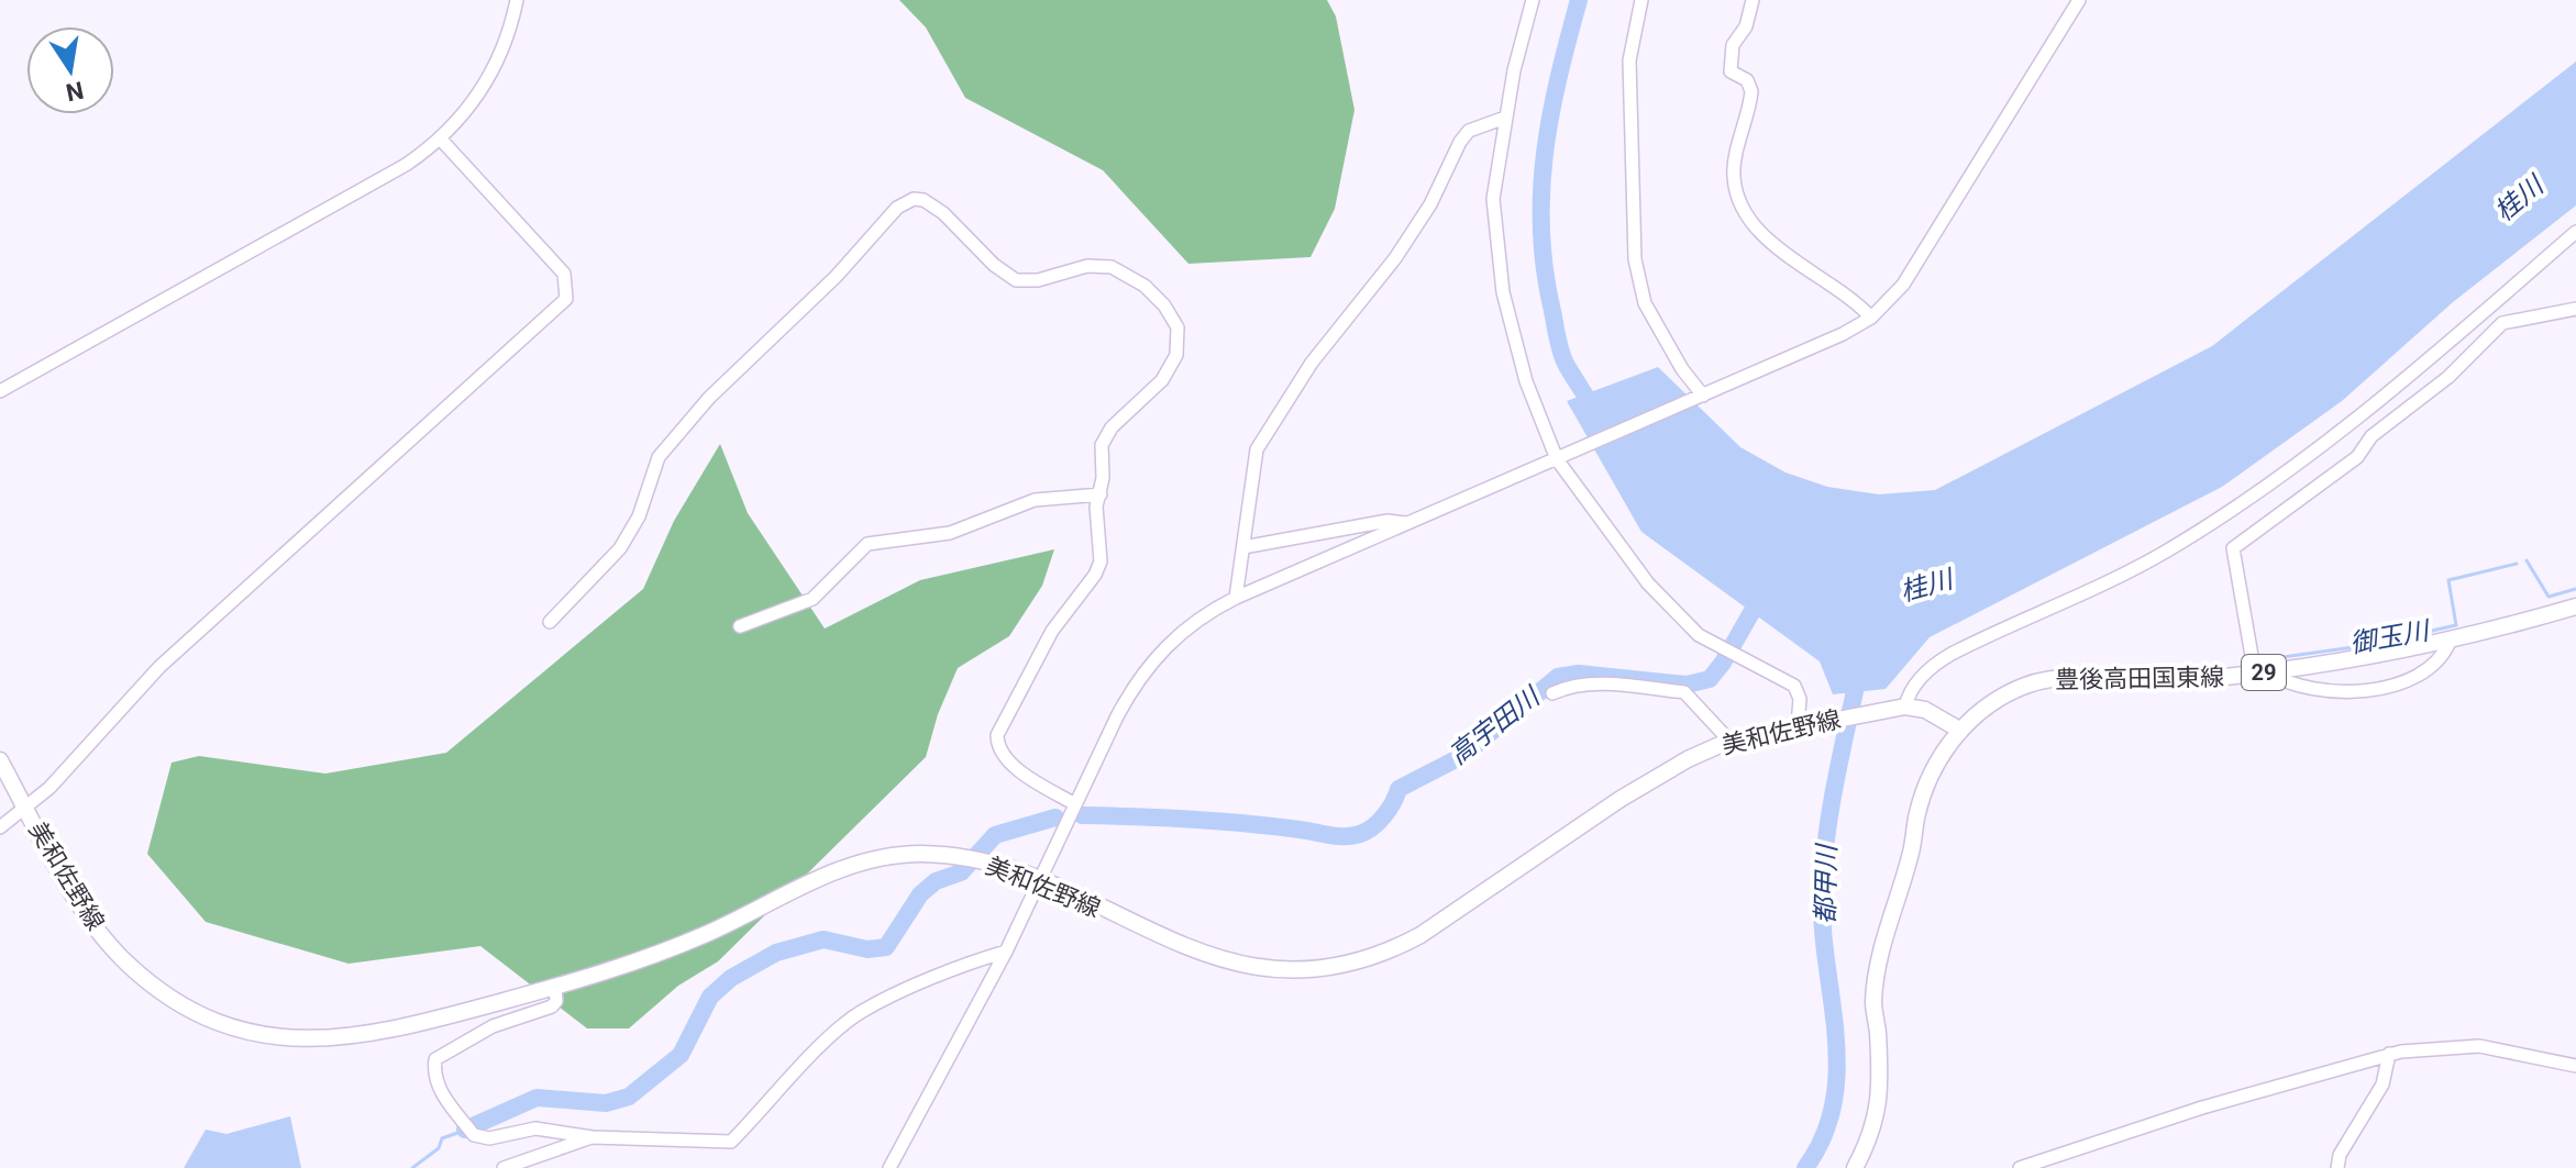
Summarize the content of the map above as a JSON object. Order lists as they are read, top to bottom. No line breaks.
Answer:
{"streets":{"main road":["29","豊後高田国東線","美和佐野線"]},"water":["桂川","御玉川","高宇田川","都甲川"],"north":"bottom"}
